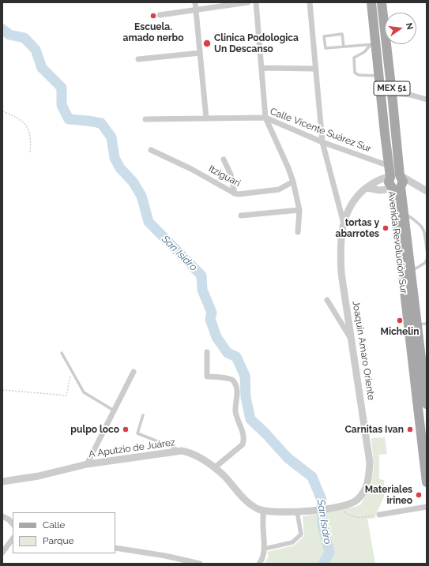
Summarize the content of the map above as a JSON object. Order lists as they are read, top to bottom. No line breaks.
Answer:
{"streets":{"main road":["MEX 51","Avenida Revolución Sur"],"street":["Calle Vicente Suárez Sur","Itziguari","Joaquín Amaro Oriente","A Aputzio de Juárez"]},"crossings":[["Calle Vicente Suárez Sur","Avenida Revolución Sur"],["Avenida Revolución Sur","Joaquín Amaro Oriente"],["Joaquín Amaro Oriente","A Aputzio de Juárez"]],"water":["San Isidro"],"places":["Escuela. amado nerbo","Clinica Podologica Un Descanso","tortas y abarrotes","Michelin","pulpo loco","Carnitas Ivan","Materiales irineo"],"legend":["Calle","Parque"],"north":"right"}
